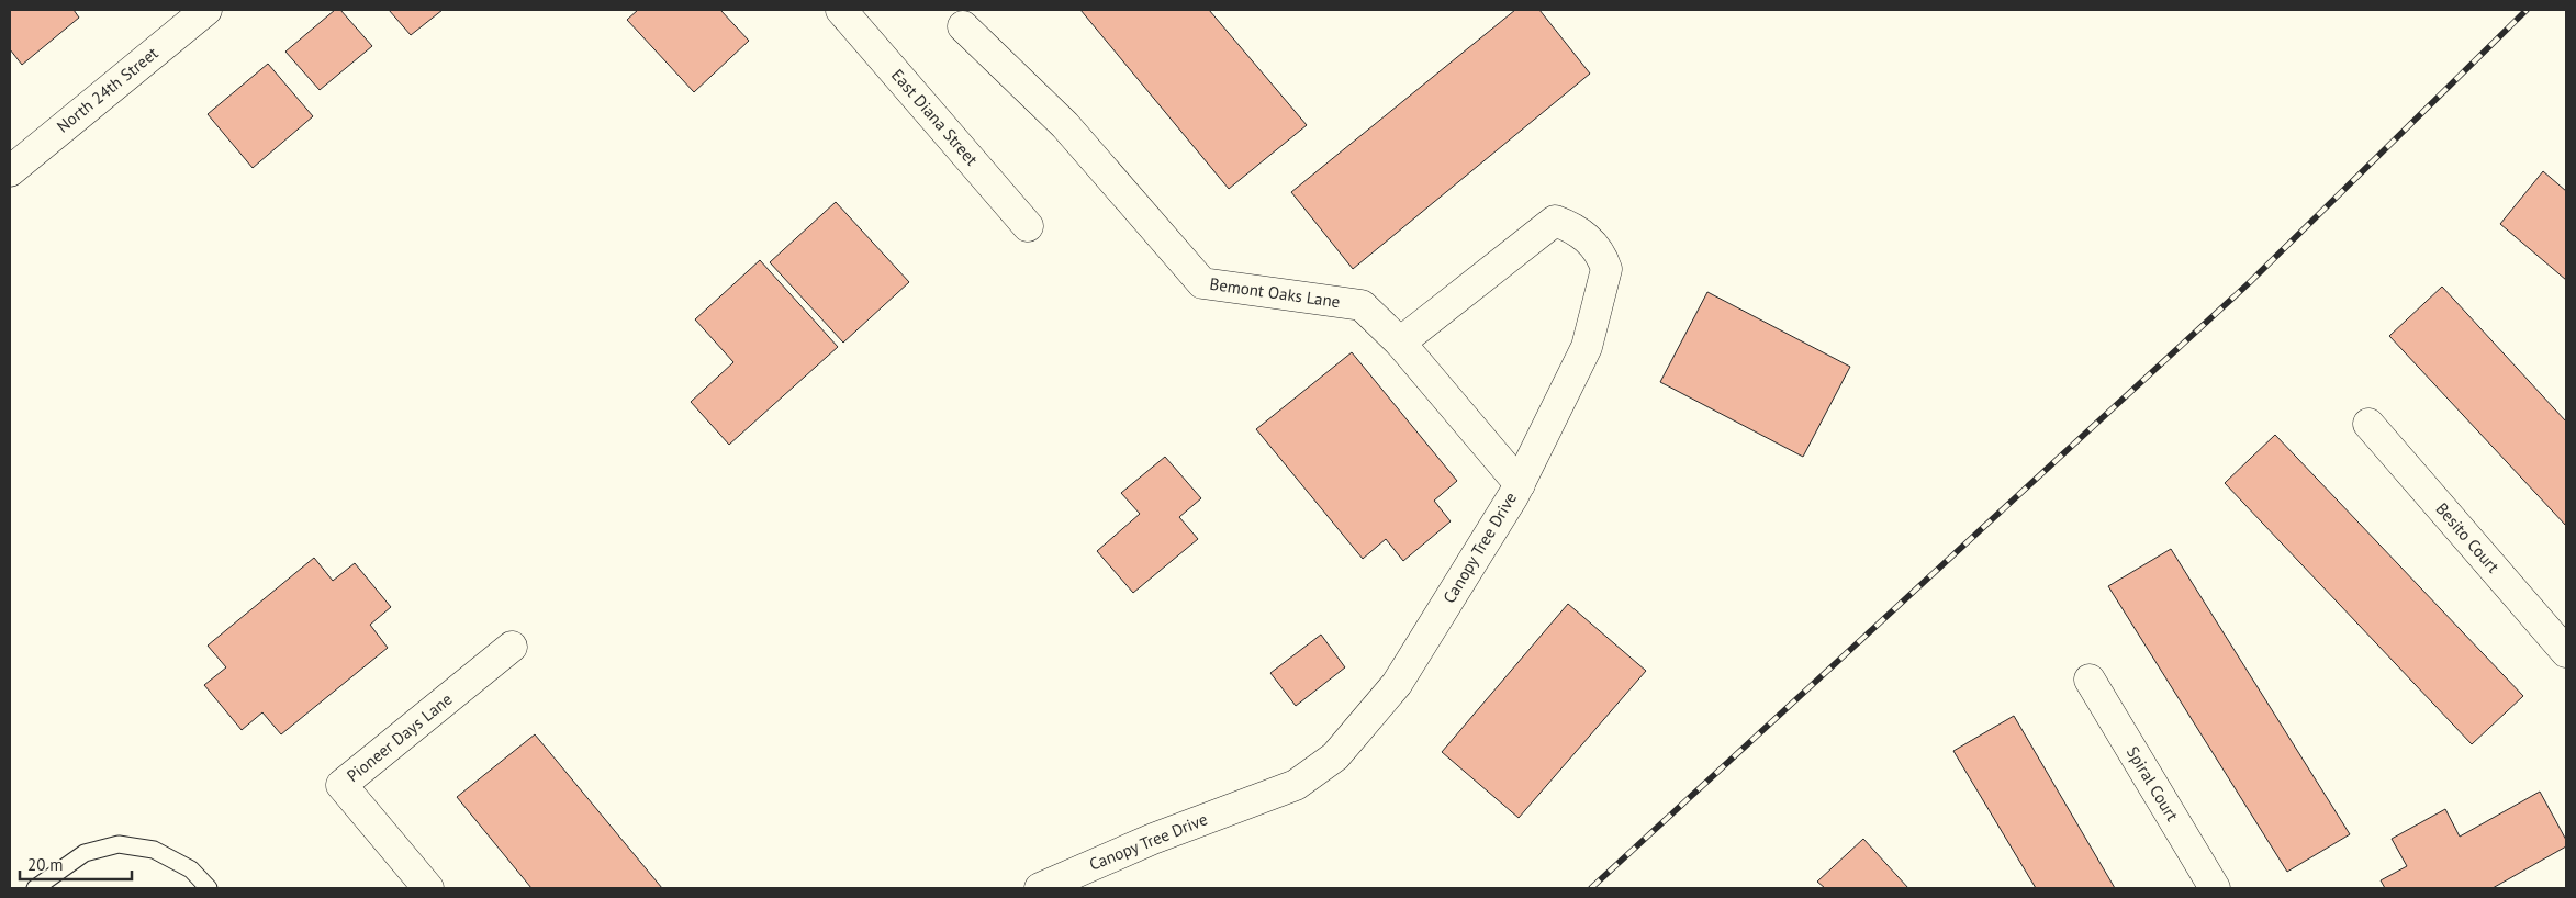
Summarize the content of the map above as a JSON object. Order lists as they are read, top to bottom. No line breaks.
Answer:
{"streets":{"street":["North 24th Street","East Diana Street","Bemont Oaks Lane","Besito Court","Canopy Tree Drive","Pioneer Days Lane","Spiral Court"]},"crossings":[["Bemont Oaks Lane","Canopy Tree Drive"]],"scale_bar":"20 m"}
